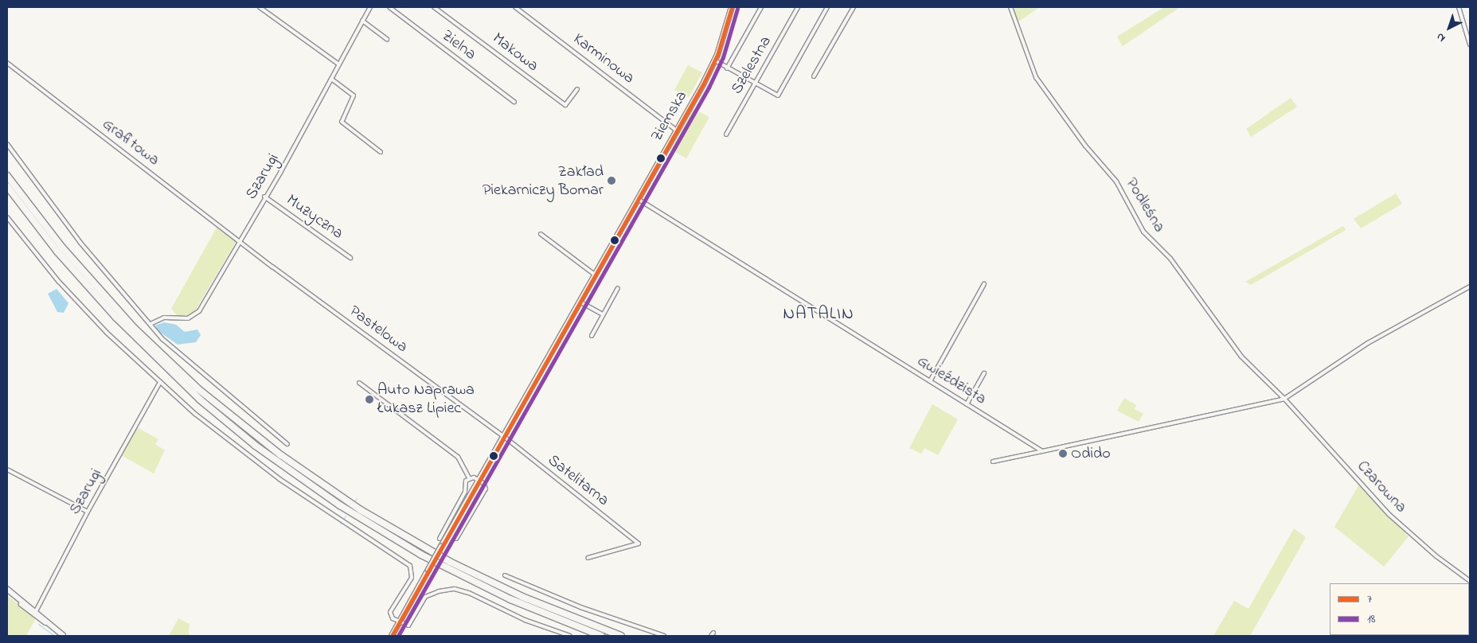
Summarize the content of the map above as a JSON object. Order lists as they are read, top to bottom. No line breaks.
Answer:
{"streets":{"street":["Zielna","Makowa","Karminowa","Szelestna","Ziemska","Grafitowa","Szarugi","Podleśna","Muzyczna","Pastelowa","Gwieździsta","Satelitarna","Czarowna"]},"crossings":[["Karminowa","Ziemska"],["Ziemska","Pastelowa"],["Ziemska","Gwieździsta"],["Ziemska","Satelitarna"],["Grafitowa","Szarugi"],["Grafitowa","Pastelowa"],["Szarugi","Muzyczna"],["Szarugi","Pastelowa"],["Podleśna","Czarowna"],["Pastelowa","Satelitarna"]],"districts":["NATALIN"],"places":["Zakład Piekarniczy Bomar","Auto Naprawa Łukasz Lipiec","Odido"],"lines":["transit line 7","transit line 18"],"legend":["7","18"],"north":"bottom left"}
